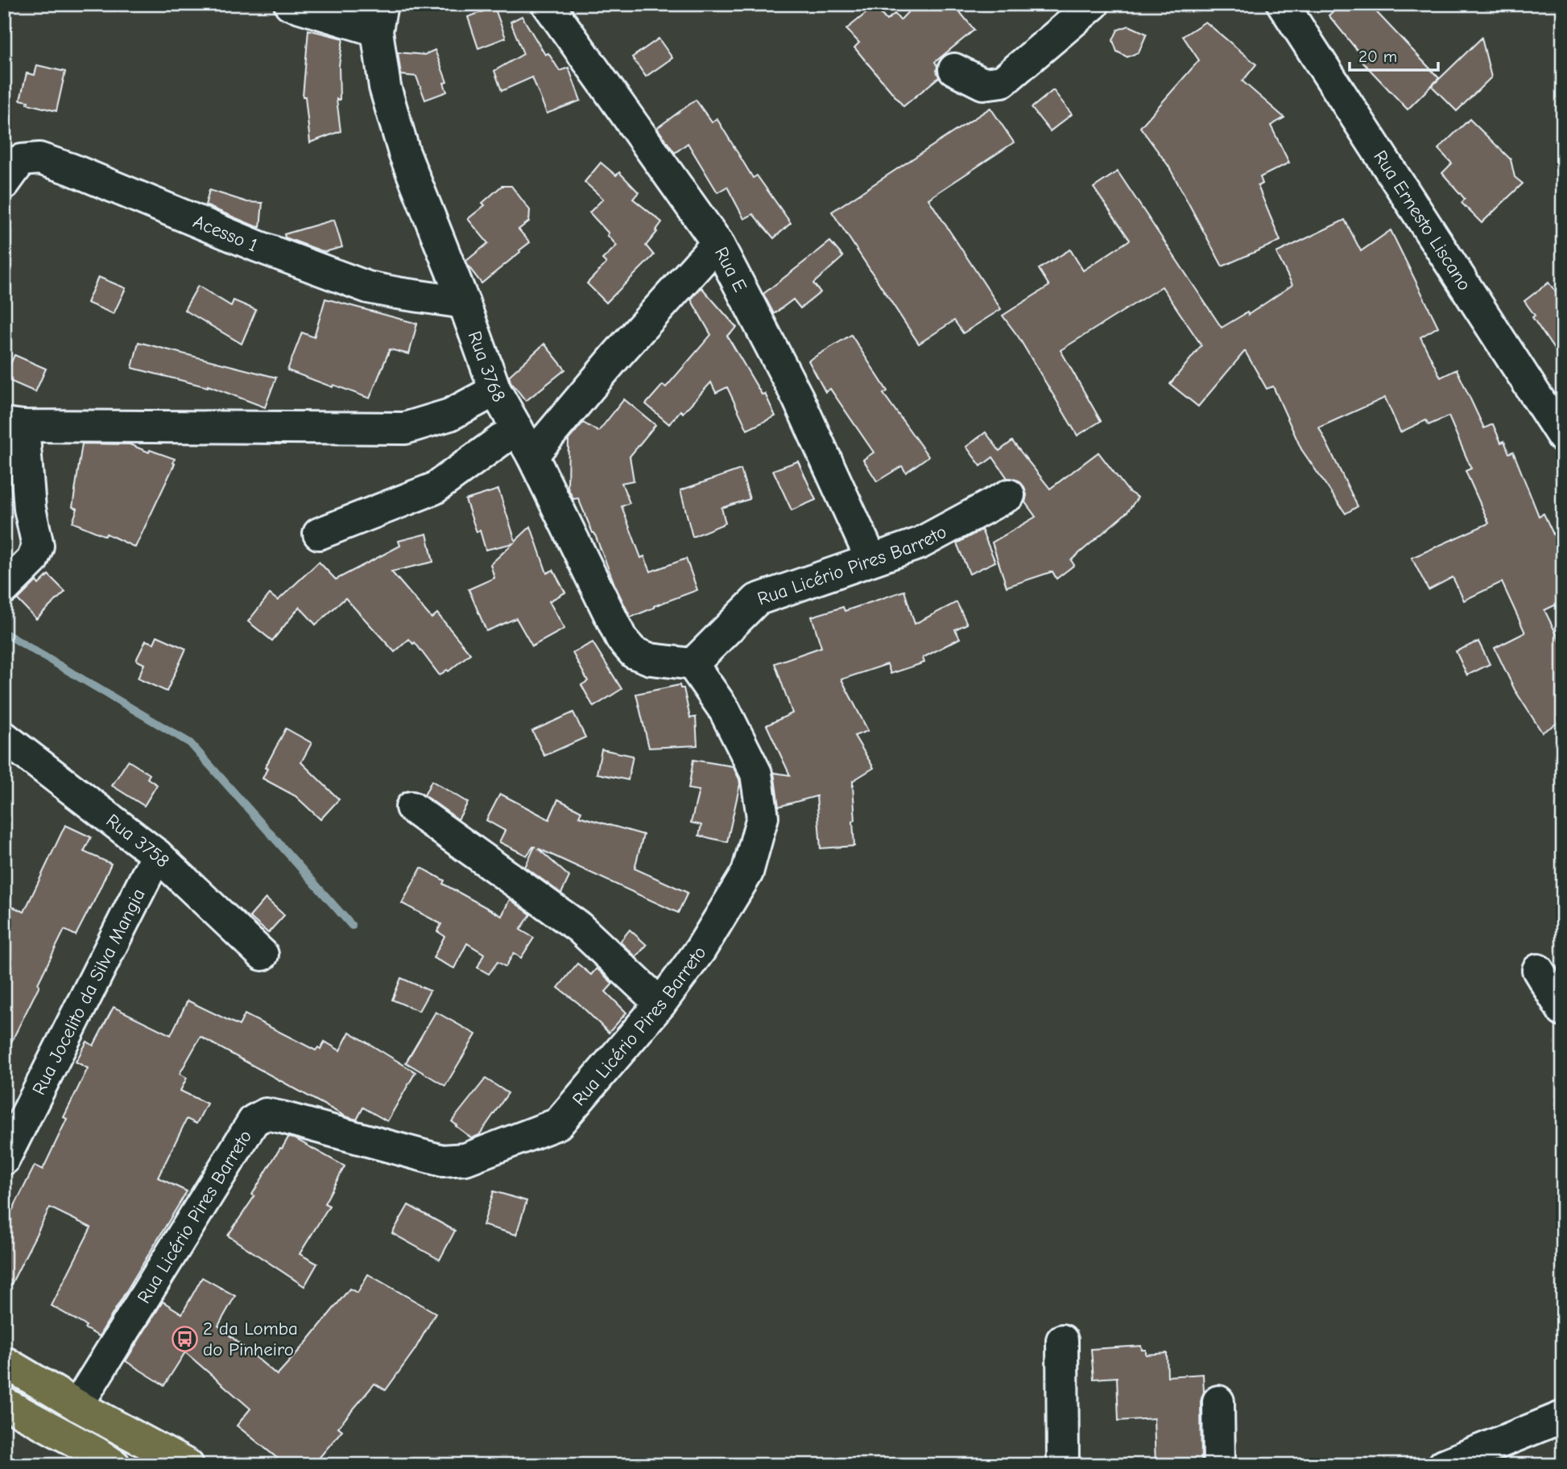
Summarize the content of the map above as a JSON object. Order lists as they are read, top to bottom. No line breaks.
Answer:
{"streets":{"street":["Rua Ernesto Liscano","Acesso 1","Rua E","Rua 3768","Rua Licério Pires Barreto","Rua 3758","Rua Jocelito da Silva Mangia"]},"crossings":[["Acesso 1","Rua 3768"],["Rua E","Rua Licério Pires Barreto"],["Rua 3768","Rua Licério Pires Barreto"],["Rua 3758","Rua Jocelito da Silva Mangia"]],"places":{"bus stop":["2 da Lomba do Pinheiro"]},"scale_bar":"20 m"}
